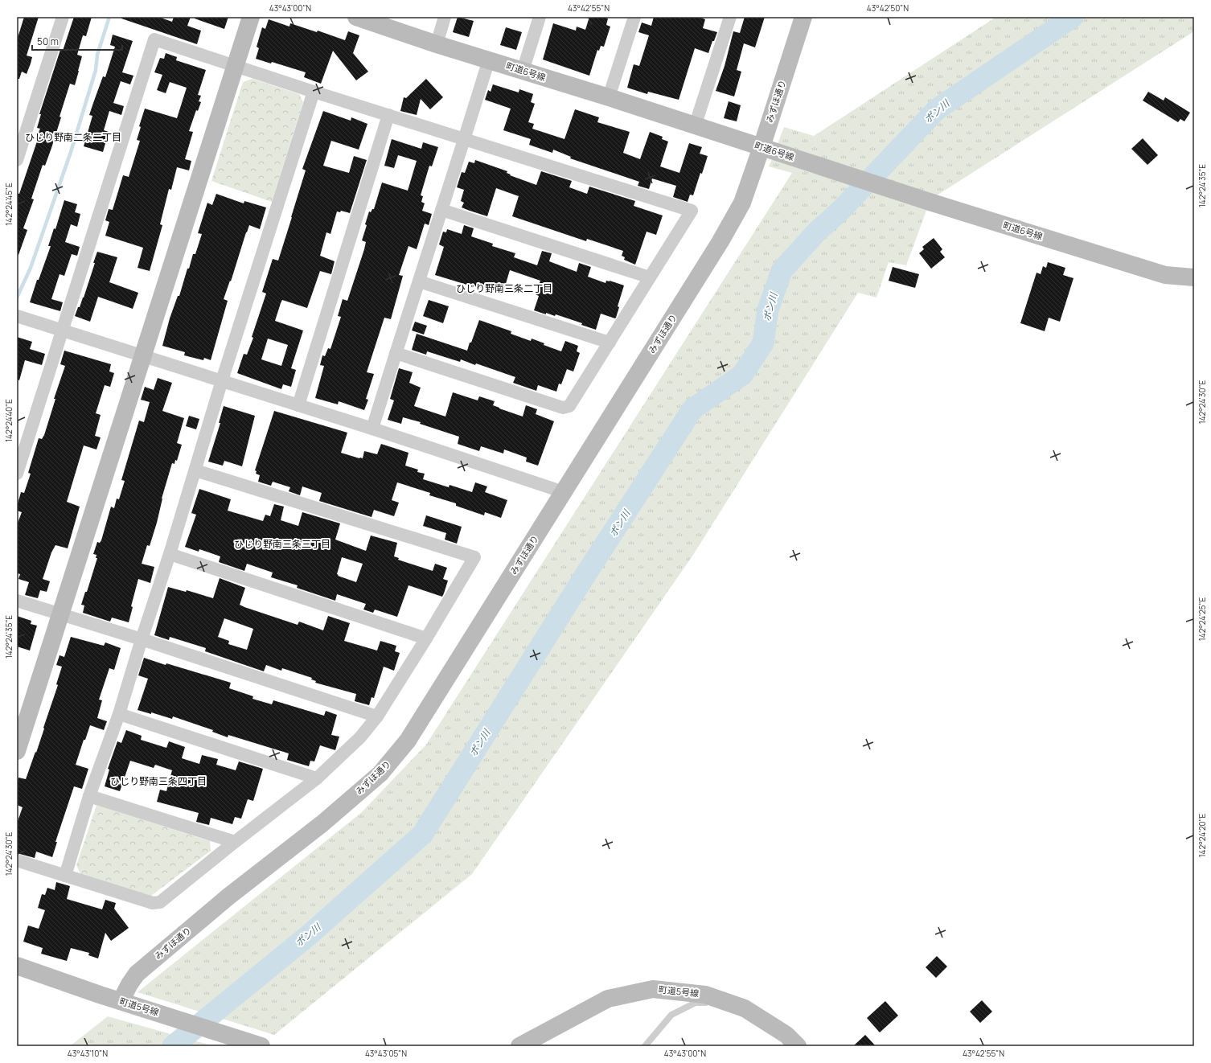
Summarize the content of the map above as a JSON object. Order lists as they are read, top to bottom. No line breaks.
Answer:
{"streets":{"street":["町道6号線","みずほ通り","町道5号線"]},"crossings":[["町道6号線","みずほ通り"],["みずほ通り","町道5号線"]],"districts":["ひじり野南二条二丁目","ひじり野南三条二丁目","ひじり野南三条三丁目","ひじり野南三条四丁目"],"water":["ポン川"],"scale_bar":"50 m","coordinates":["43°43'00\"N","43°42'55\"N","43°42'50\"N","142°24'35\"E","142°24'45\"E","142°24'30\"E","142°24'40\"E","142°24'25\"E","142°24'20\"E","43°43'10\"N","43°43'05\"N"]}
